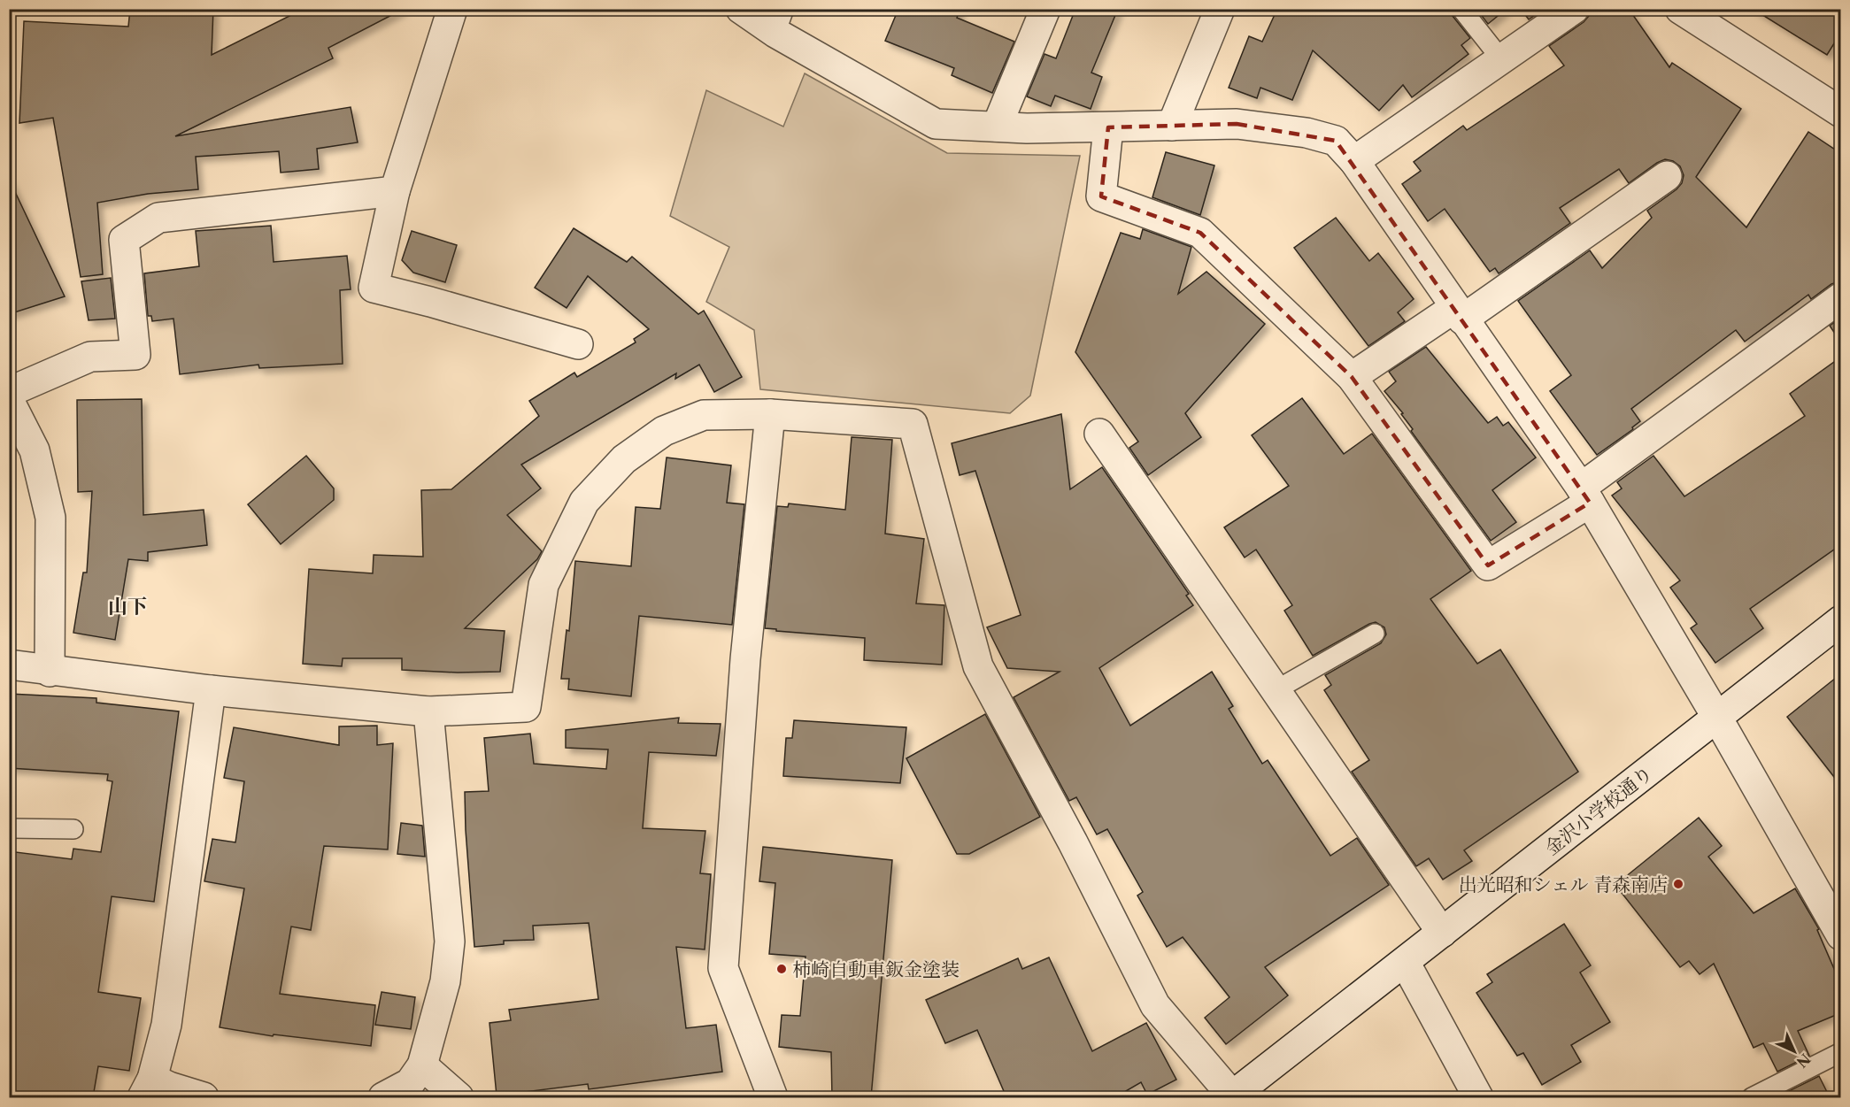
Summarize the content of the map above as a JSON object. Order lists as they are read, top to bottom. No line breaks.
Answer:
{"streets":{"street":["金沢小学校通り"]},"districts":["山下"],"places":["出光昭和シェル 青森南店","柿崎自動車鈑金塗装"],"north":"bottom right"}
